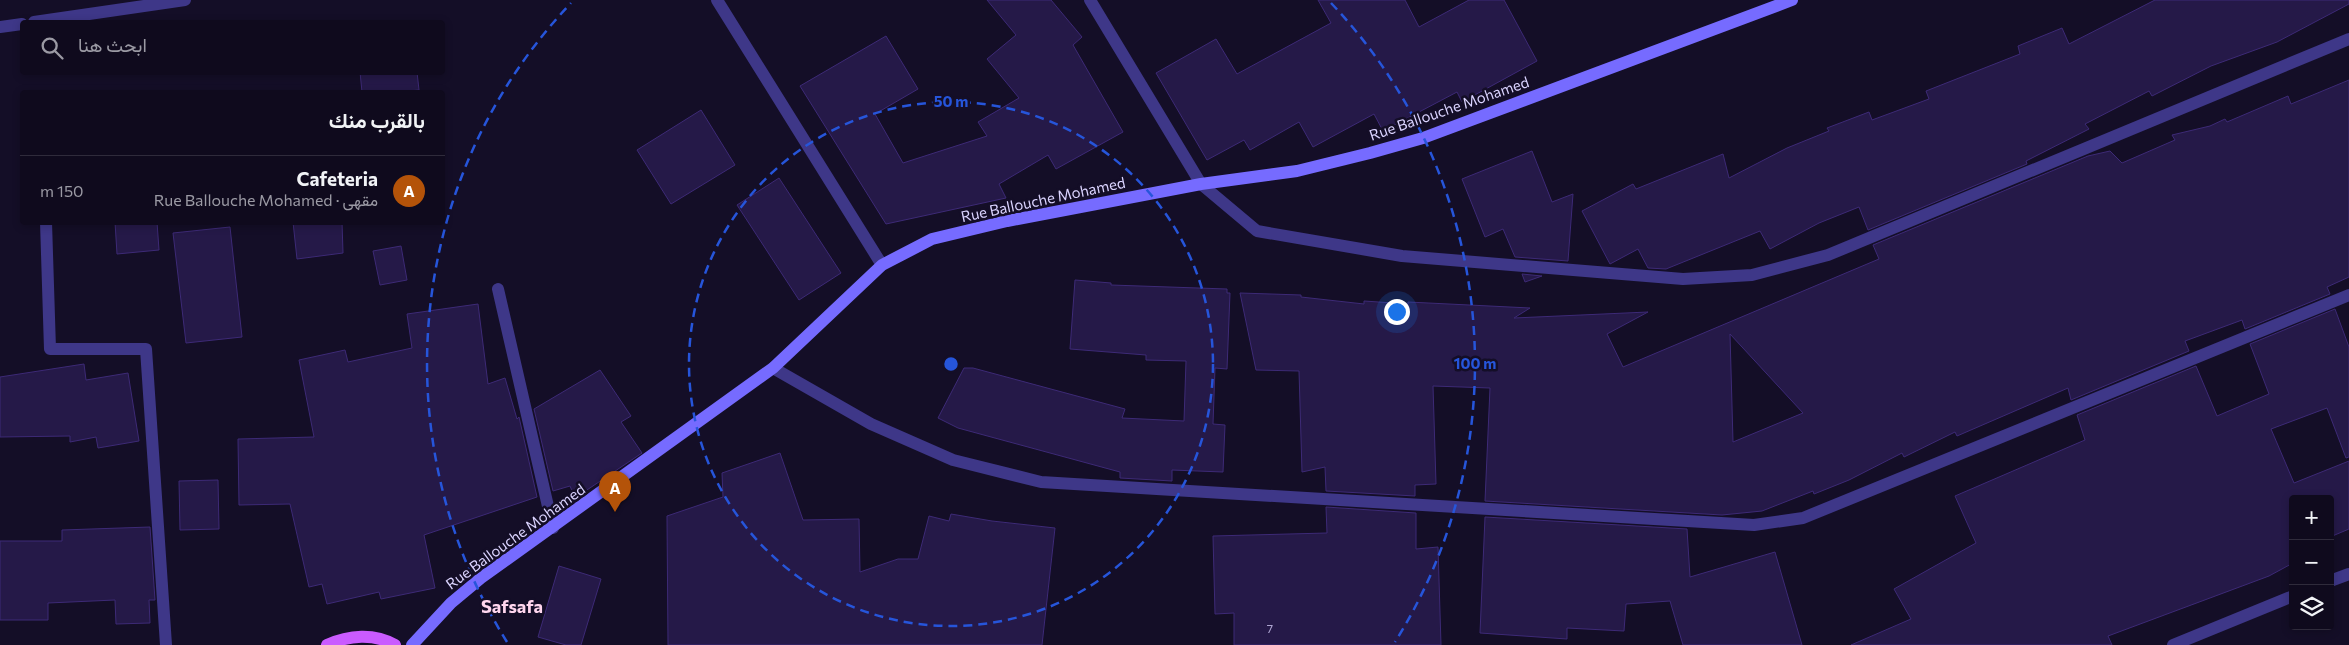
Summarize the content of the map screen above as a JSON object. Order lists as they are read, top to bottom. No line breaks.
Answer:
{"streets":{"street":["Rue Ballouche Mohamed"]},"districts":["Safsafa"],"house_numbers":["7"],"page":{"search":"ابحث هنا","heading":"بالقرب منك","list":[{"mark":"A","name":"Cafeteria","note":"مقهى · Rue Ballouche Mohamed","value":"150 m"}],"pins":"A","map_buttons":["+","−"]},"rings":["50 m","100 m"]}
